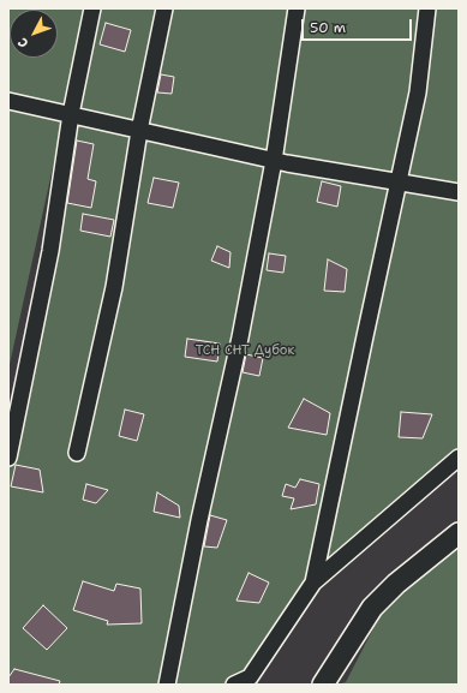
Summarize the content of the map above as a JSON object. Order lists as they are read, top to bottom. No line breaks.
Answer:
{"parks":["ТСН СНТ Дубок"],"scale_bar":"50 m","north":"bottom left"}
